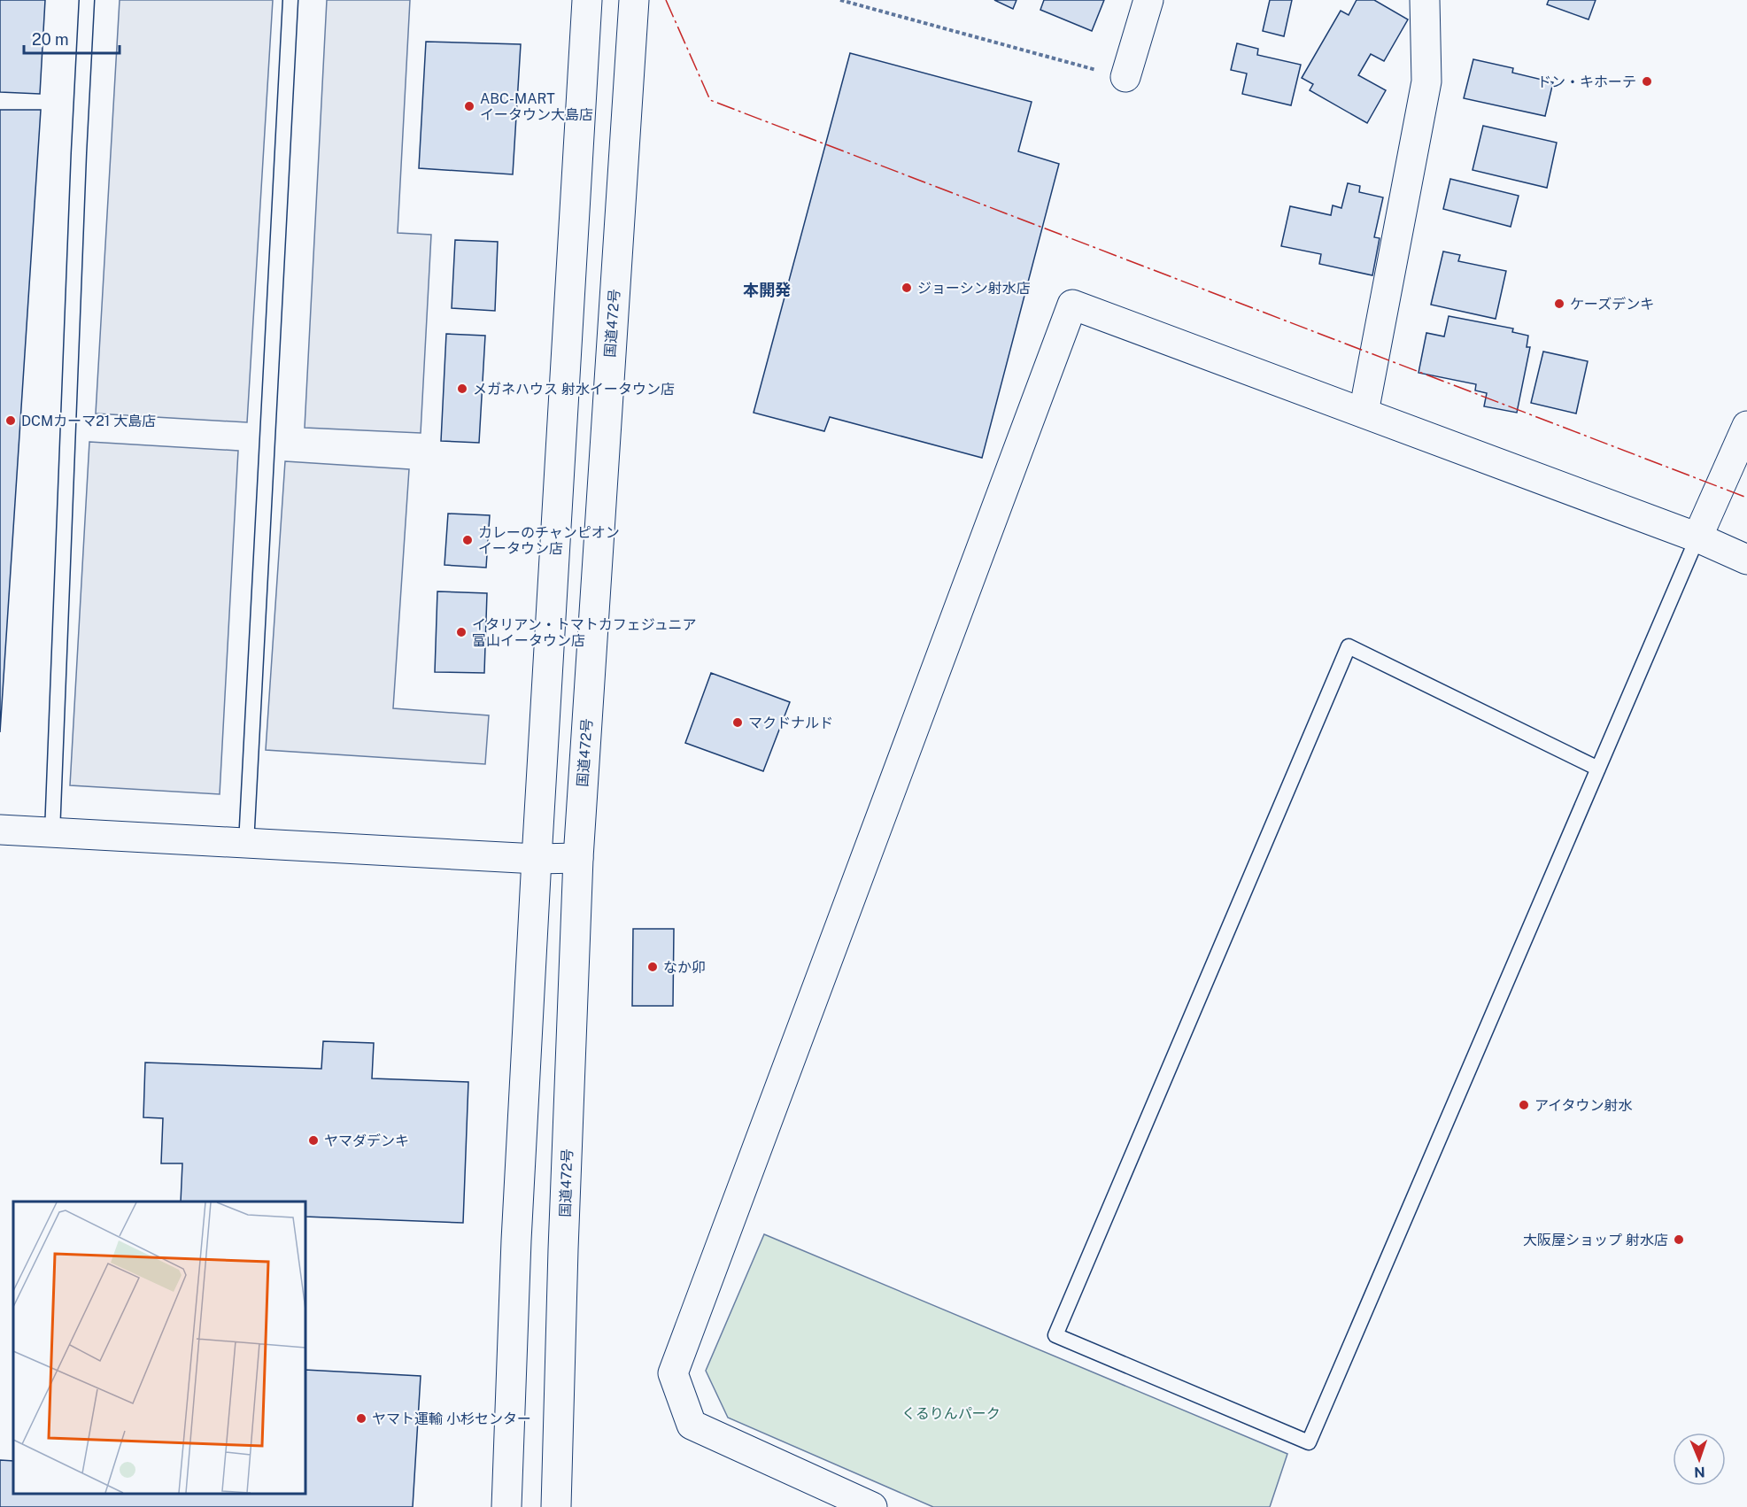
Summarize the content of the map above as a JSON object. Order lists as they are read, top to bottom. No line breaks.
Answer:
{"streets":{"main road":["国道472号"]},"districts":["本開発"],"parks":["くるりんパーク"],"places":["ドン・キホーテ","ABC-MART イータウン大島店","ジョーシン射水店","ケーズデンキ","メガネハウス 射水イータウン店","DCMカーマ21 大島店","カレーのチャンピオン イータウン店","イタリアン・トマトカフェジュニア 富山イータウン店","マクドナルド","なか卯","アイタウン射水","ヤマダデンキ","大阪屋ショップ 射水店","ヤマト運輸 小杉センター"],"scale_bar":"20 m","north":"bottom"}
